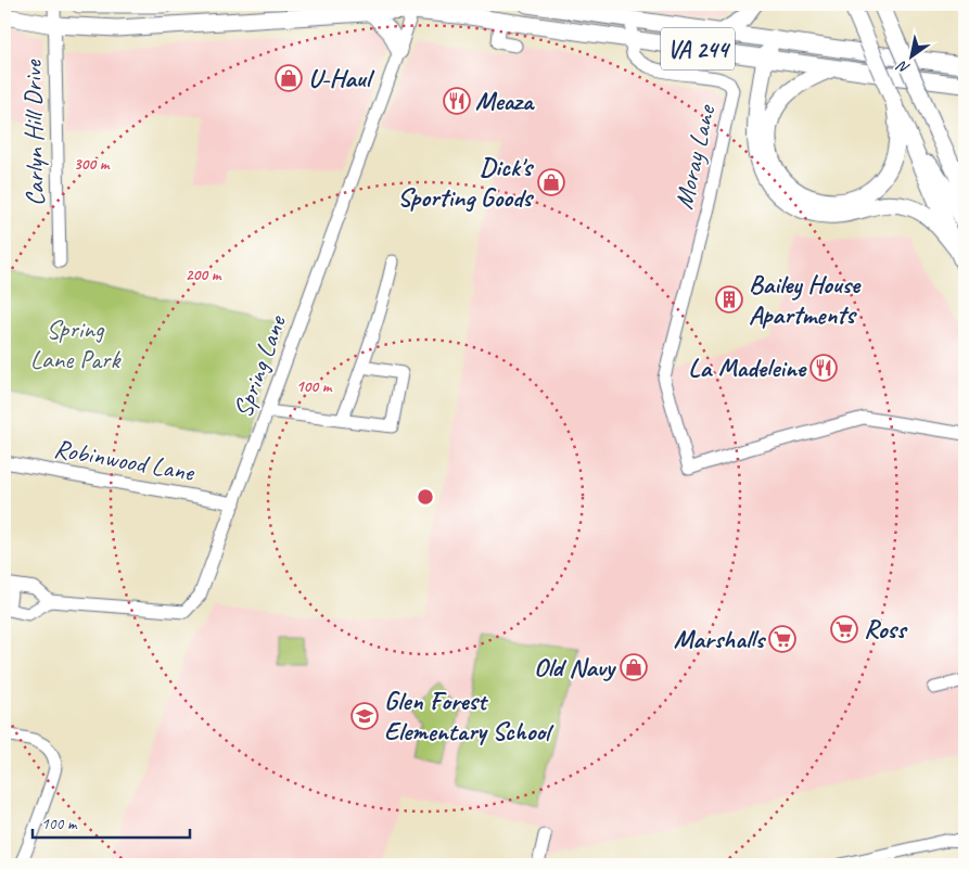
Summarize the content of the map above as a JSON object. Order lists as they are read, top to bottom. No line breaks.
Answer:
{"streets":{"main road":["VA 244"],"street":["Carlyn Hill Drive","Moray Lane","Spring Lane","Robinwood Lane"]},"crossings":[["VA 244","Carlyn Hill Drive"],["VA 244","Moray Lane"],["VA 244","Spring Lane"],["Spring Lane","Robinwood Lane"]],"parks":["Spring Lane Park"],"places":{"shop":["U-Haul","Dick's Sporting Goods","Old Navy"],"restaurant":["Meaza","La Madeleine"],"building":["Bailey House Apartments"],"supermarket":["Ross","Marshalls"],"school or university":["Glen Forest Elementary School"]},"scale_bar":"100 m","north":"bottom left","rings":["300 m","200 m","100 m"]}
